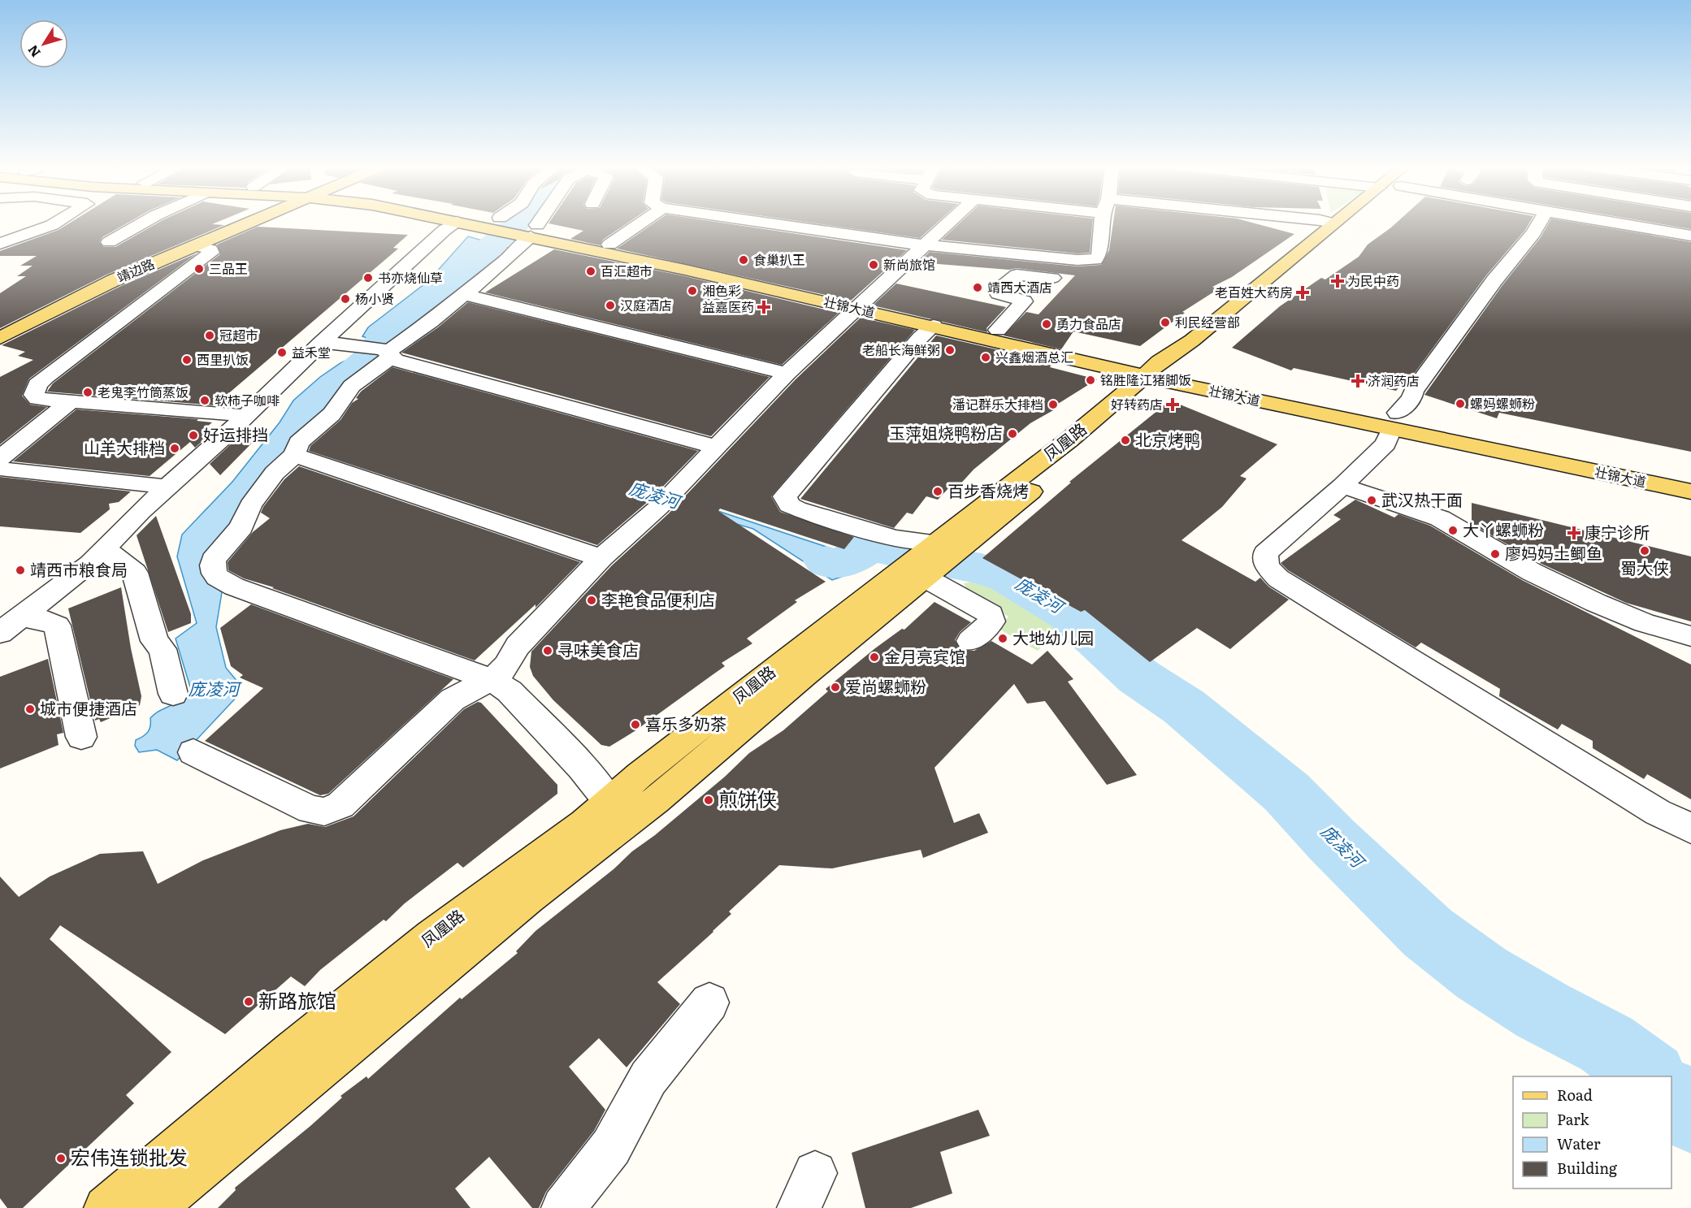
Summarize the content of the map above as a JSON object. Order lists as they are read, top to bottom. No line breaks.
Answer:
{"streets":{"main road":["靖边路","壮锦大道","凤凰路"]},"crossings":[["壮锦大道","凤凰路"]],"water":["庞凌河"],"places":{"other":["食巢扒王","新尚旅馆","三品王","百汇超市","书亦烧仙草","靖西大酒店","湘色彩","杨小贤","汉庭酒店","利民经营部","勇力食品店","冠超市","老船长海鲜粥","益禾堂","兴鑫烟酒总汇","西里扒饭","铭胜隆江猪脚饭","老鬼李竹筒蒸饭","软柿子咖啡","螺妈螺蛳粉","潘记群乐大排档","玉萍姐烧鸭粉店","好运排挡","北京烤鸭","山羊大排档","百步香烧烤","武汉热干面","大丫螺蛳粉","蜀大侠","廖妈妈土鲫鱼","靖西市粮食局","李艳食品便利店","大地幼儿园","寻味美食店","金月亮宾馆","爱尚螺蛳粉","城市便捷酒店","喜乐多奶茶","煎饼侠","新路旅馆","宏伟连锁批发"],"health":["为民中药","老百姓大药房","益嘉医药","济润药店","好转药店","康宁诊所"]},"legend":["Road","Park","Water","Building"],"north":"bottom left"}
